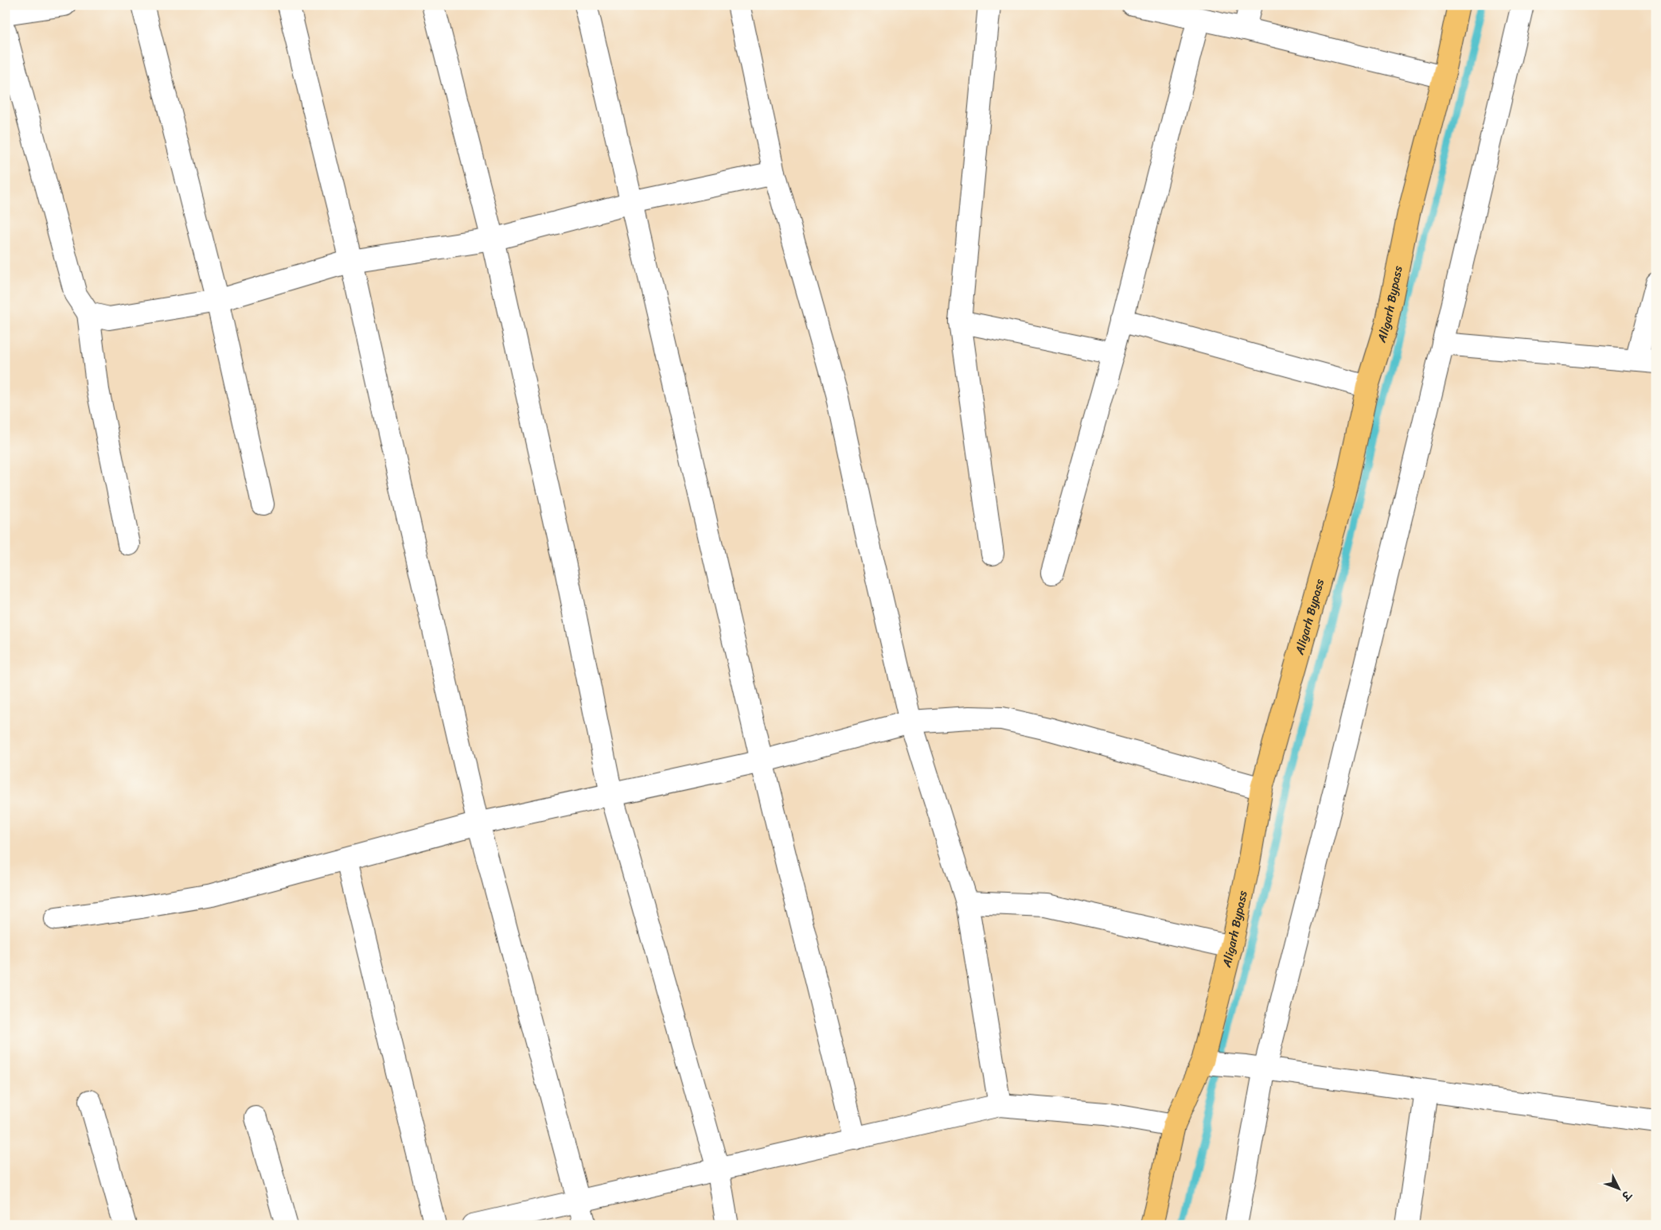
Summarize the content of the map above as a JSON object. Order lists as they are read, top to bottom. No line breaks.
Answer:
{"streets":{"highway":["Aligarh Bypass"]},"north":"bottom right"}
